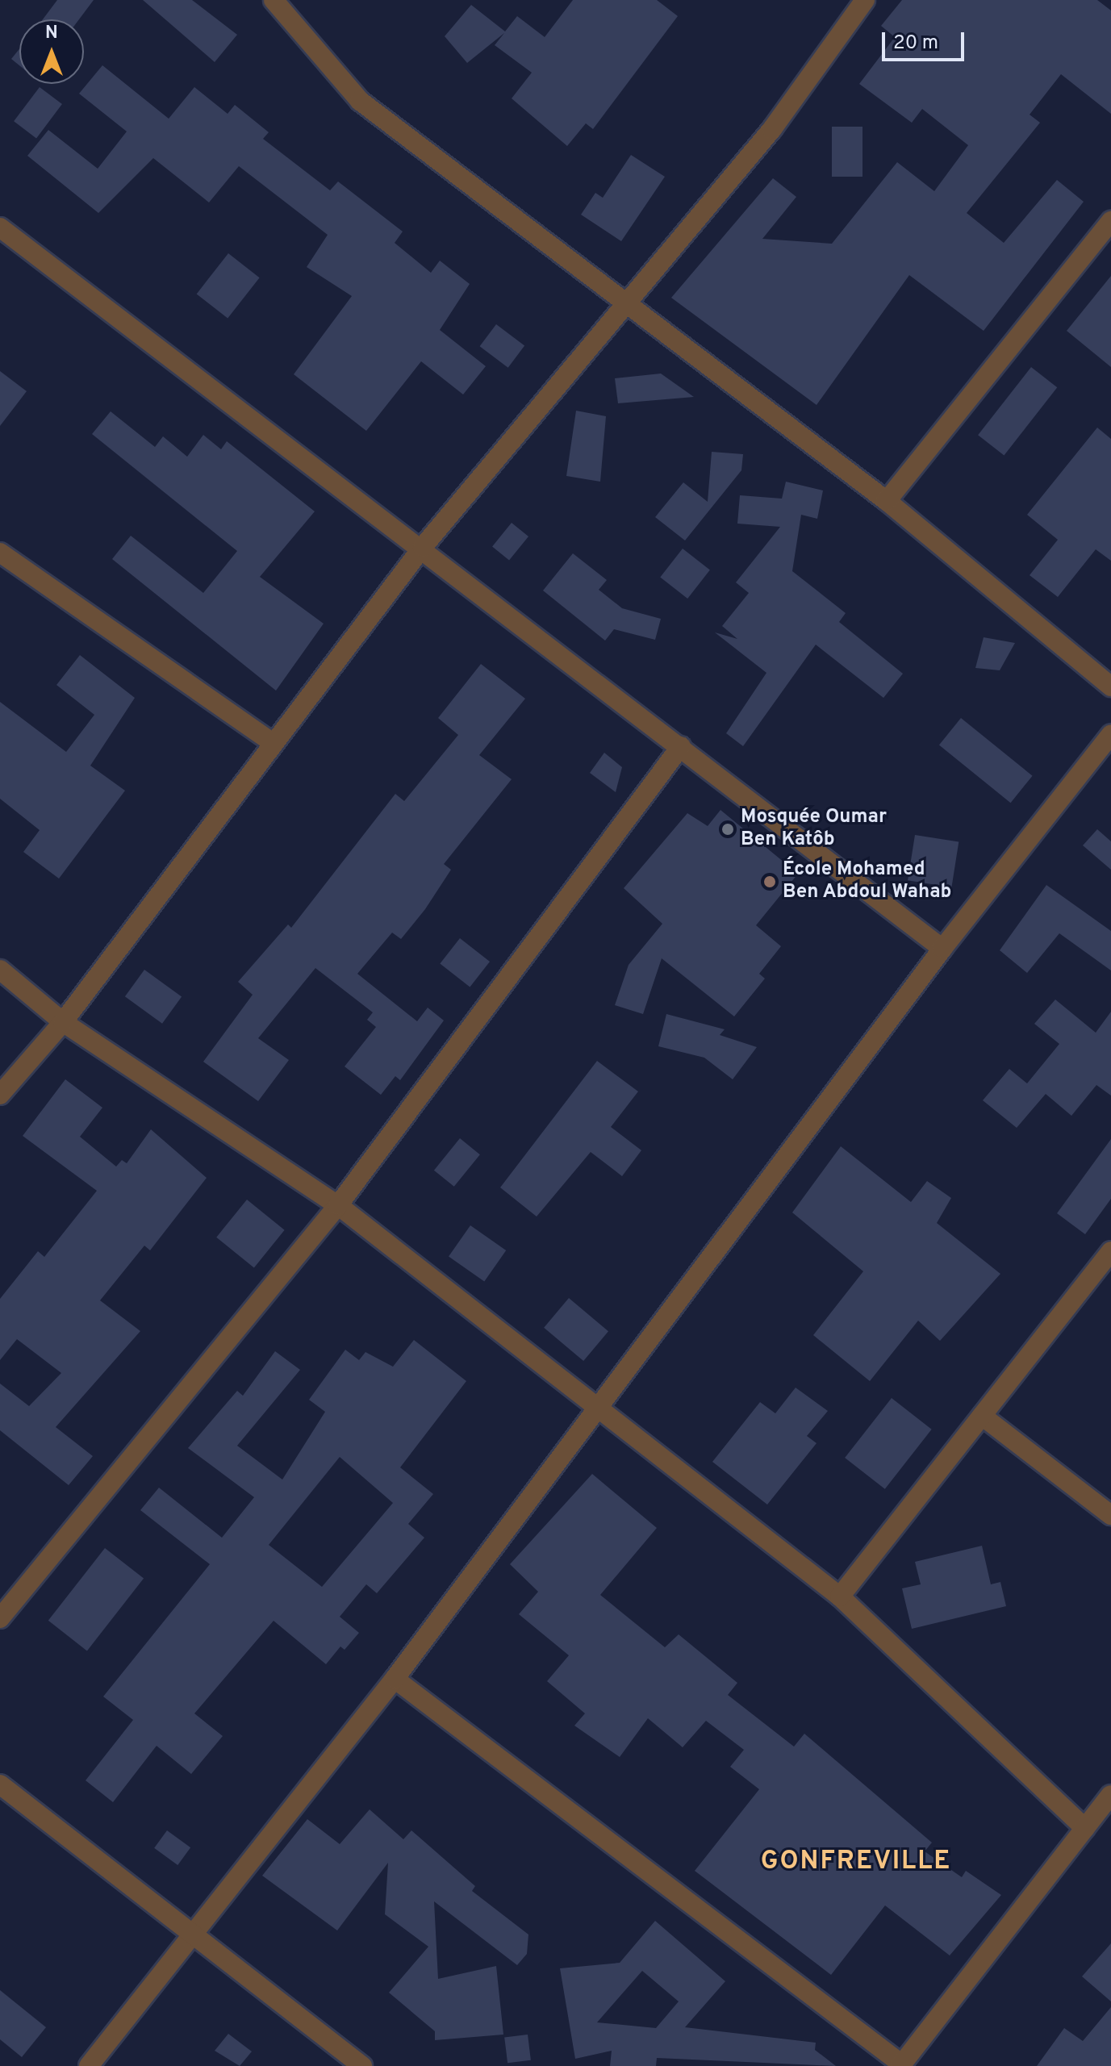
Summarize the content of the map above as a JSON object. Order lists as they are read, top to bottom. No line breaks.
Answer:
{"districts":["GONFREVILLE"],"places":["Mosquée Oumar Ben Katôb","École Mohamed Ben Abdoul Wahab"],"scale_bar":"20 m","north":"top"}
